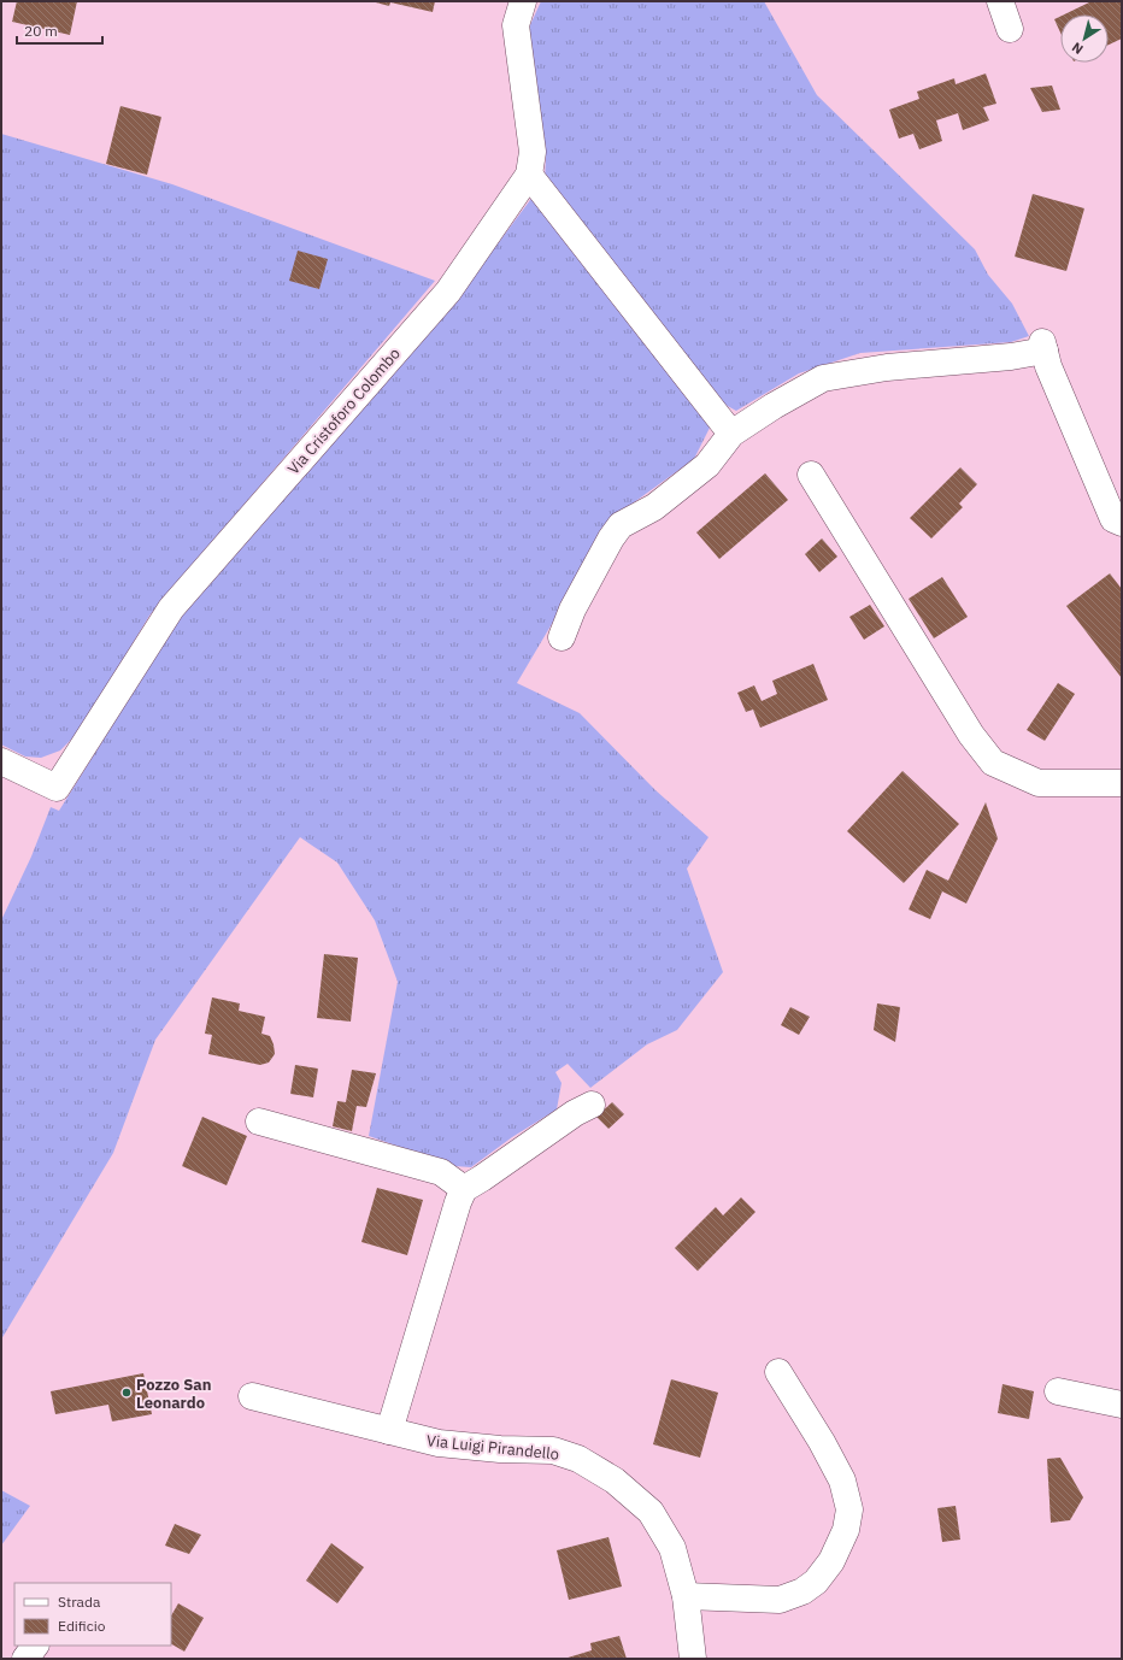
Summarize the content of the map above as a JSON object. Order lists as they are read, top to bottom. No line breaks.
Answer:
{"streets":{"street":["Via Cristoforo Colombo","Via Luigi Pirandello"]},"places":["Pozzo San Leonardo"],"legend":["Strada","Edificio"],"scale_bar":"20 m","north":"bottom left"}
